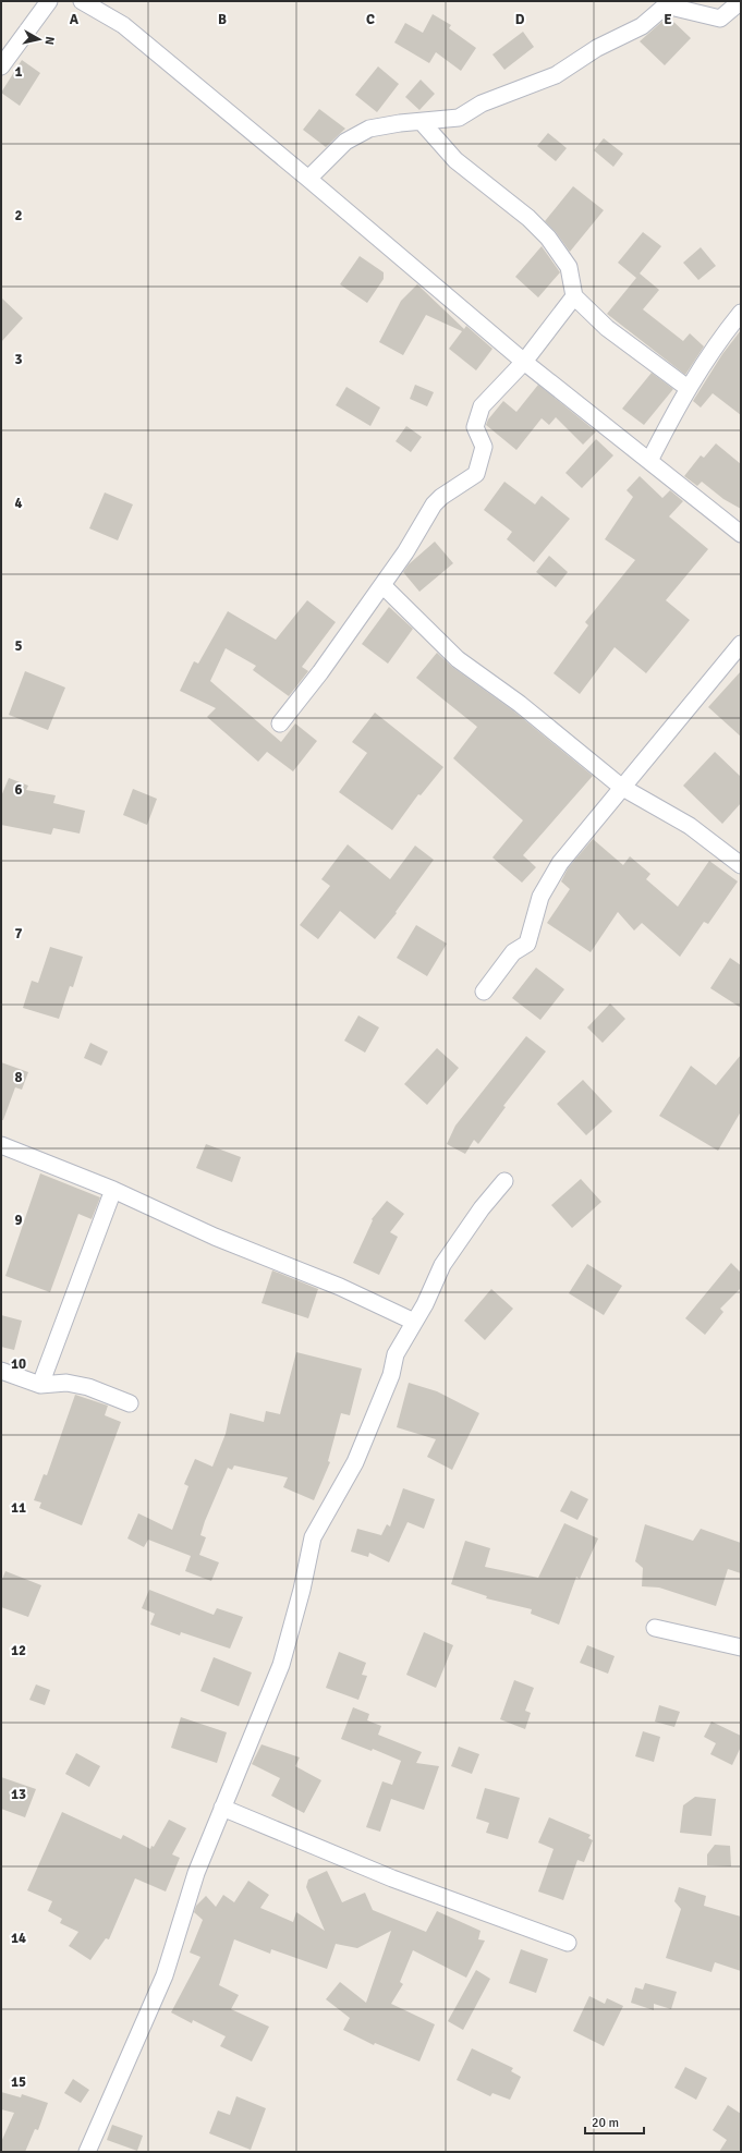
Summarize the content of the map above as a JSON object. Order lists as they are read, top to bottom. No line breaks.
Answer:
{"scale_bar":"20 m","north":"right","grid":{"columns":["A","B","C","D","E"],"rows":["1","2","3","4","5","6","7","8","9","10","11","12","13","14","15"]}}
